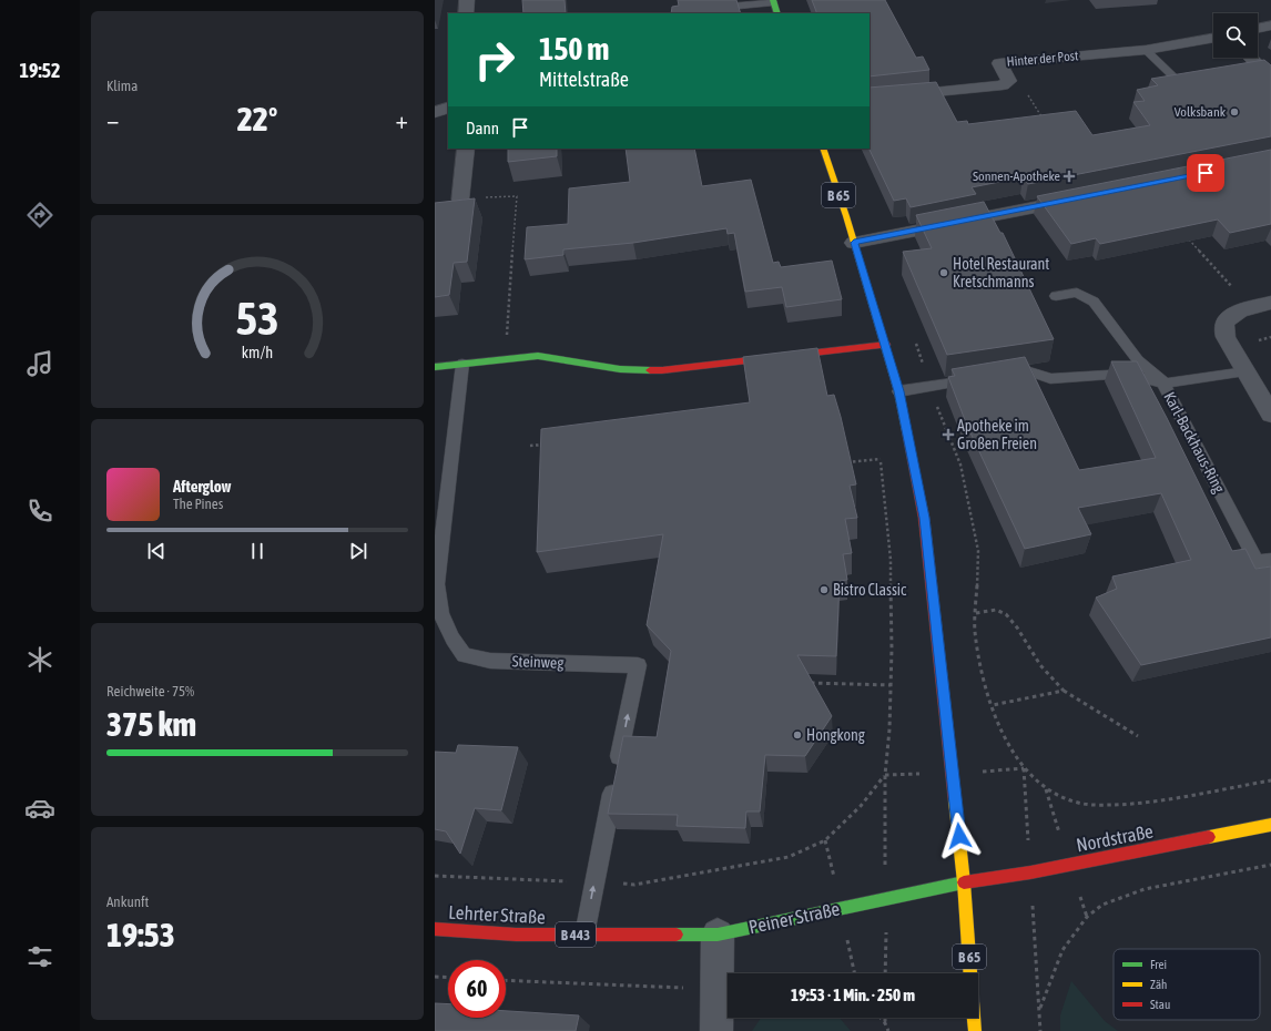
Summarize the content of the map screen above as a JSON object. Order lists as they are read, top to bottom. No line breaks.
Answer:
{"streets":{"main road":["B 65","Nordstraße","Lehrter Straße","Peiner Straße","B 443"],"street":["Hinter der Post"],"lane":["Karl-Backhaus-Ring","Steinweg"]},"crossings":[["B 65","Nordstraße"],["B 65","Peiner Straße"],["Steinweg","Lehrter Straße"],["Nordstraße","Peiner Straße"],["Lehrter Straße","Peiner Straße"]],"places":{"other":["Volksbank","Hotel Restaurant Kretschmanns","Bistro Classic","Hongkong"],"health":["Sonnen-Apotheke","Apotheke im Großen Freien"]},"legend":["Frei","Zäh","Stau"],"page":{"tabs":"19:52","tile":["Klima",["Reichweite · 75%","375 km"],["Ankunft","19:53"]],"turn":["150 m","Mittelstraße"],"heat":["−","22°","+"],"then":"Dann","song":["Afterglow","The Pines"],"limit":"60","trip":"19:53 · 1 Min. · 250 m","gauge":["53","km/h"]}}
